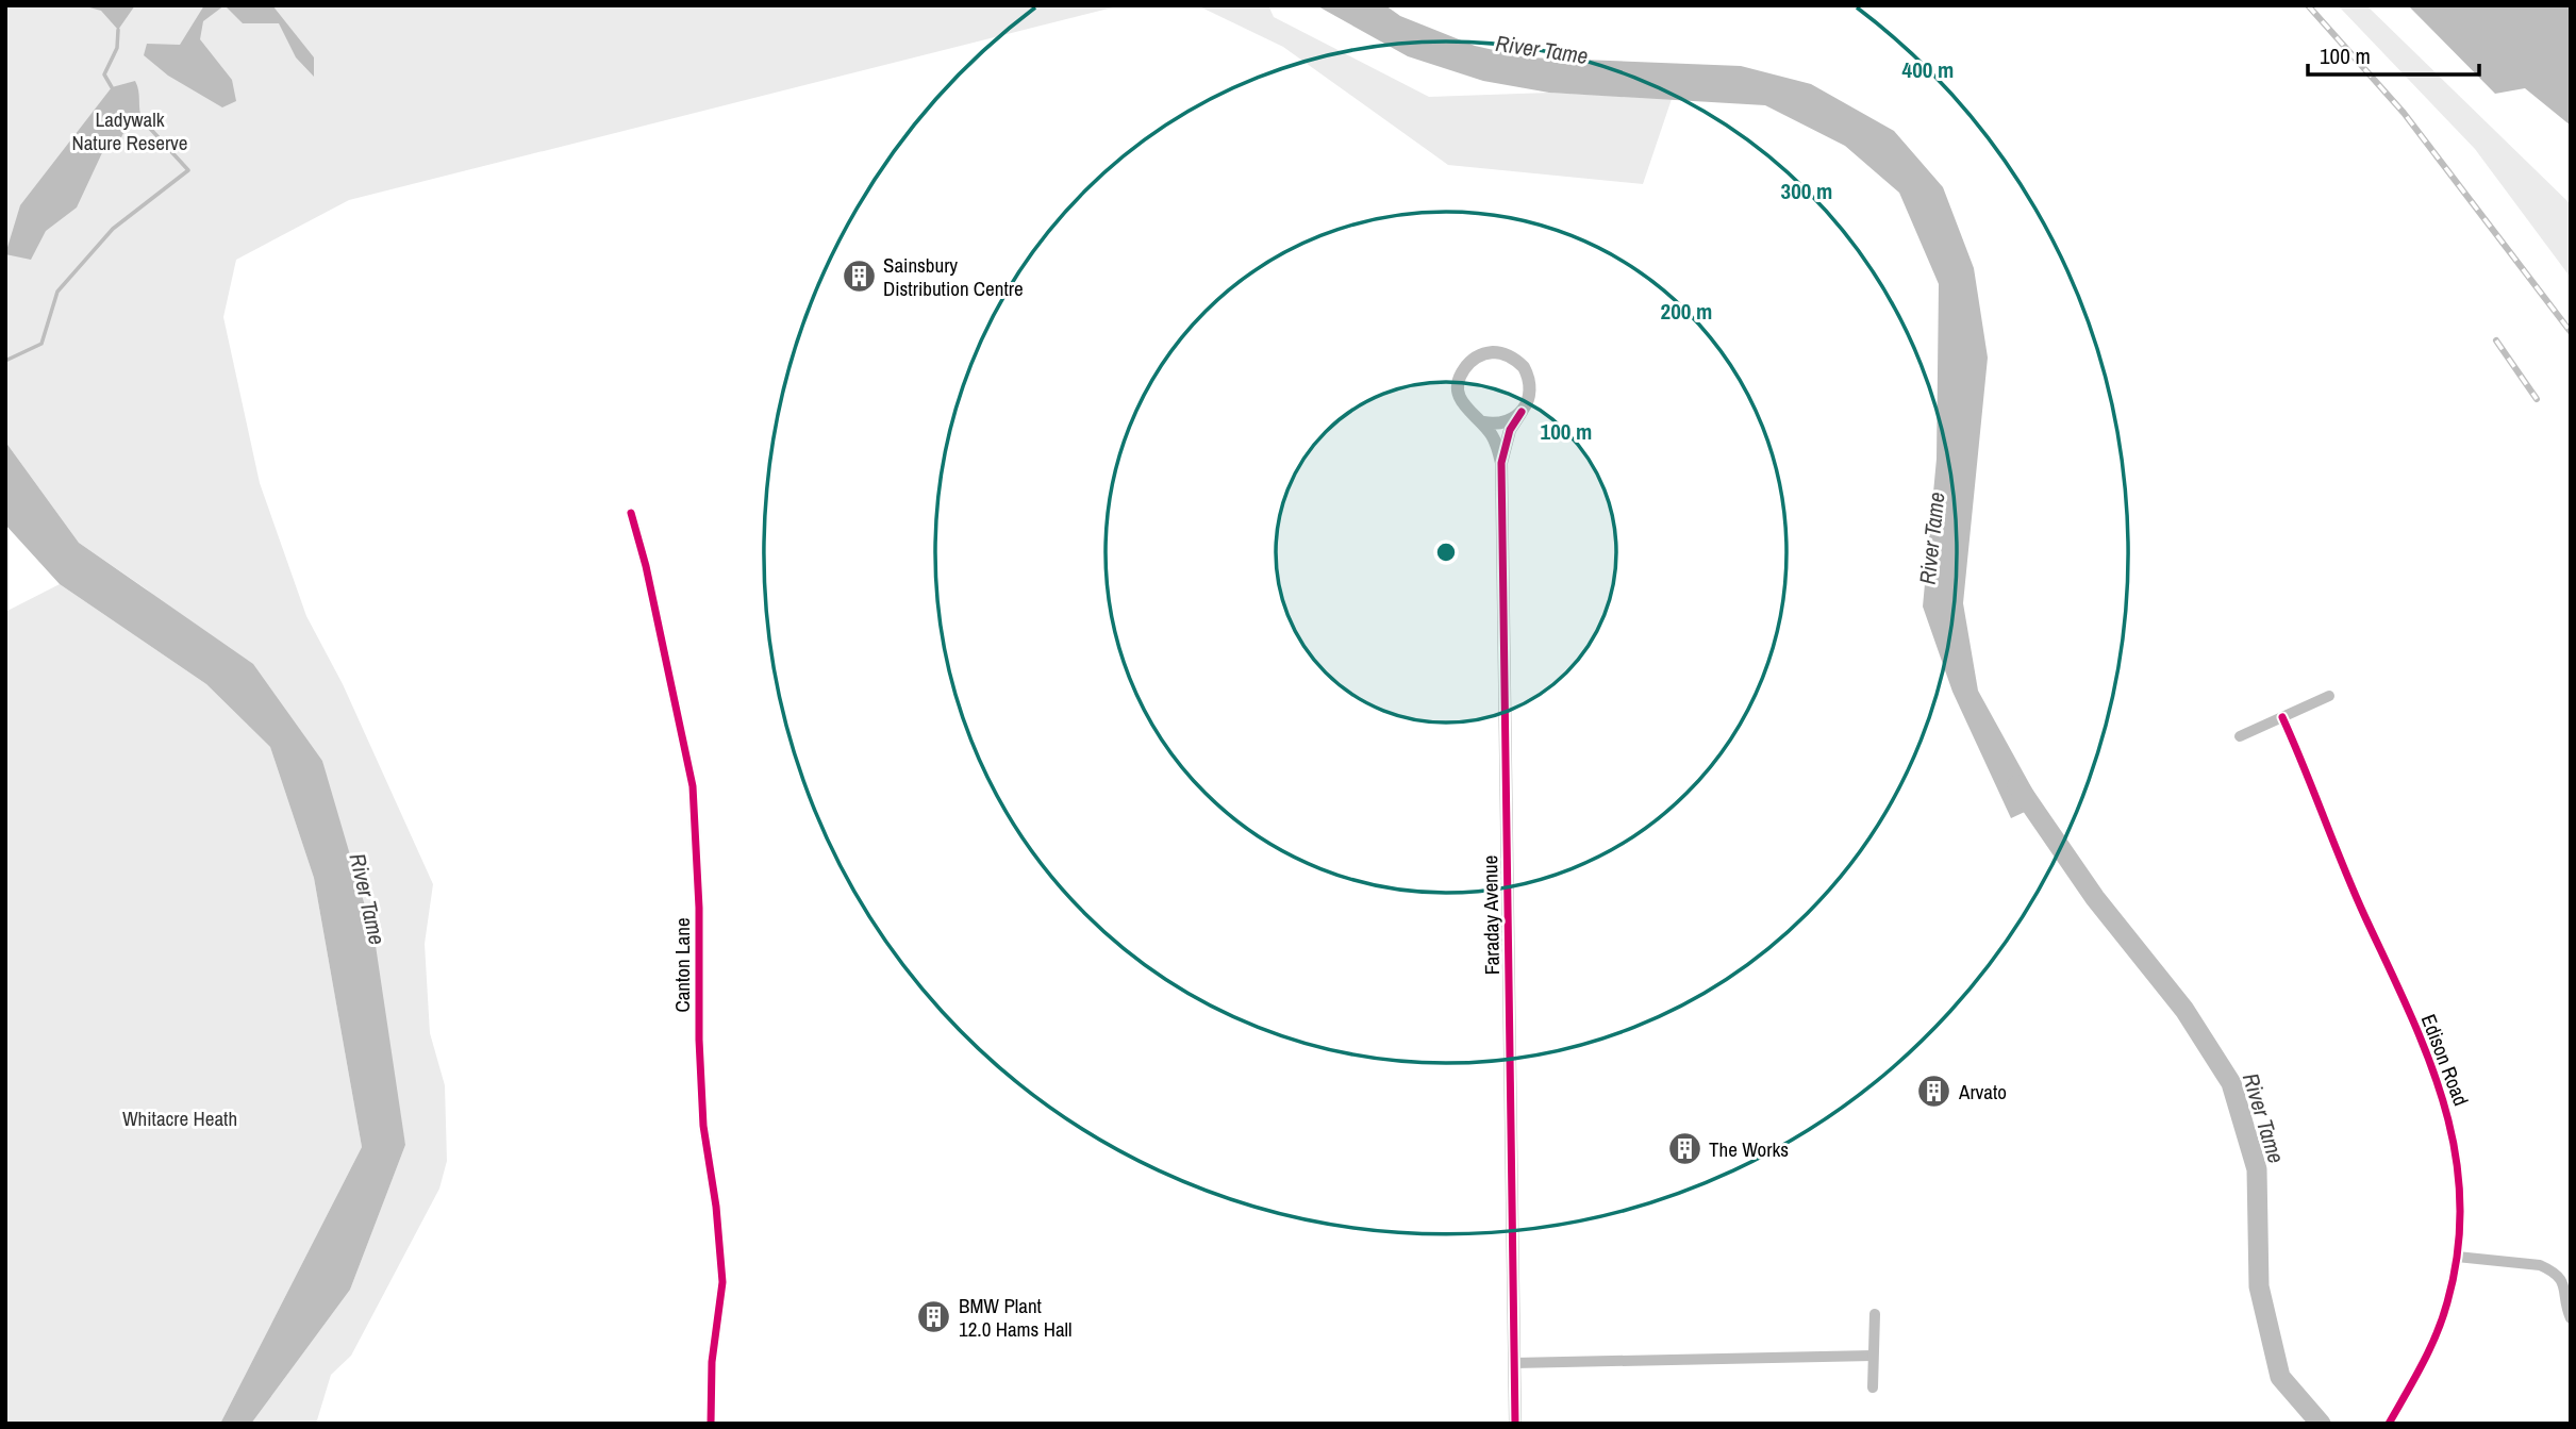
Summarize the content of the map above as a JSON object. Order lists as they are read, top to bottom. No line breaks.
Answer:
{"streets":{"street":["Faraday Avenue","Canton Lane","Edison Road"]},"water":["River Tame"],"parks":["Ladywalk Nature Reserve","Whitacre Heath"],"places":{"building":["Sainsbury Distribution Centre","Arvato","The Works","BMW Plant 12.0 Hams Hall"]},"scale_bar":"100 m","rings":["400 m","300 m","200 m","100 m"]}
